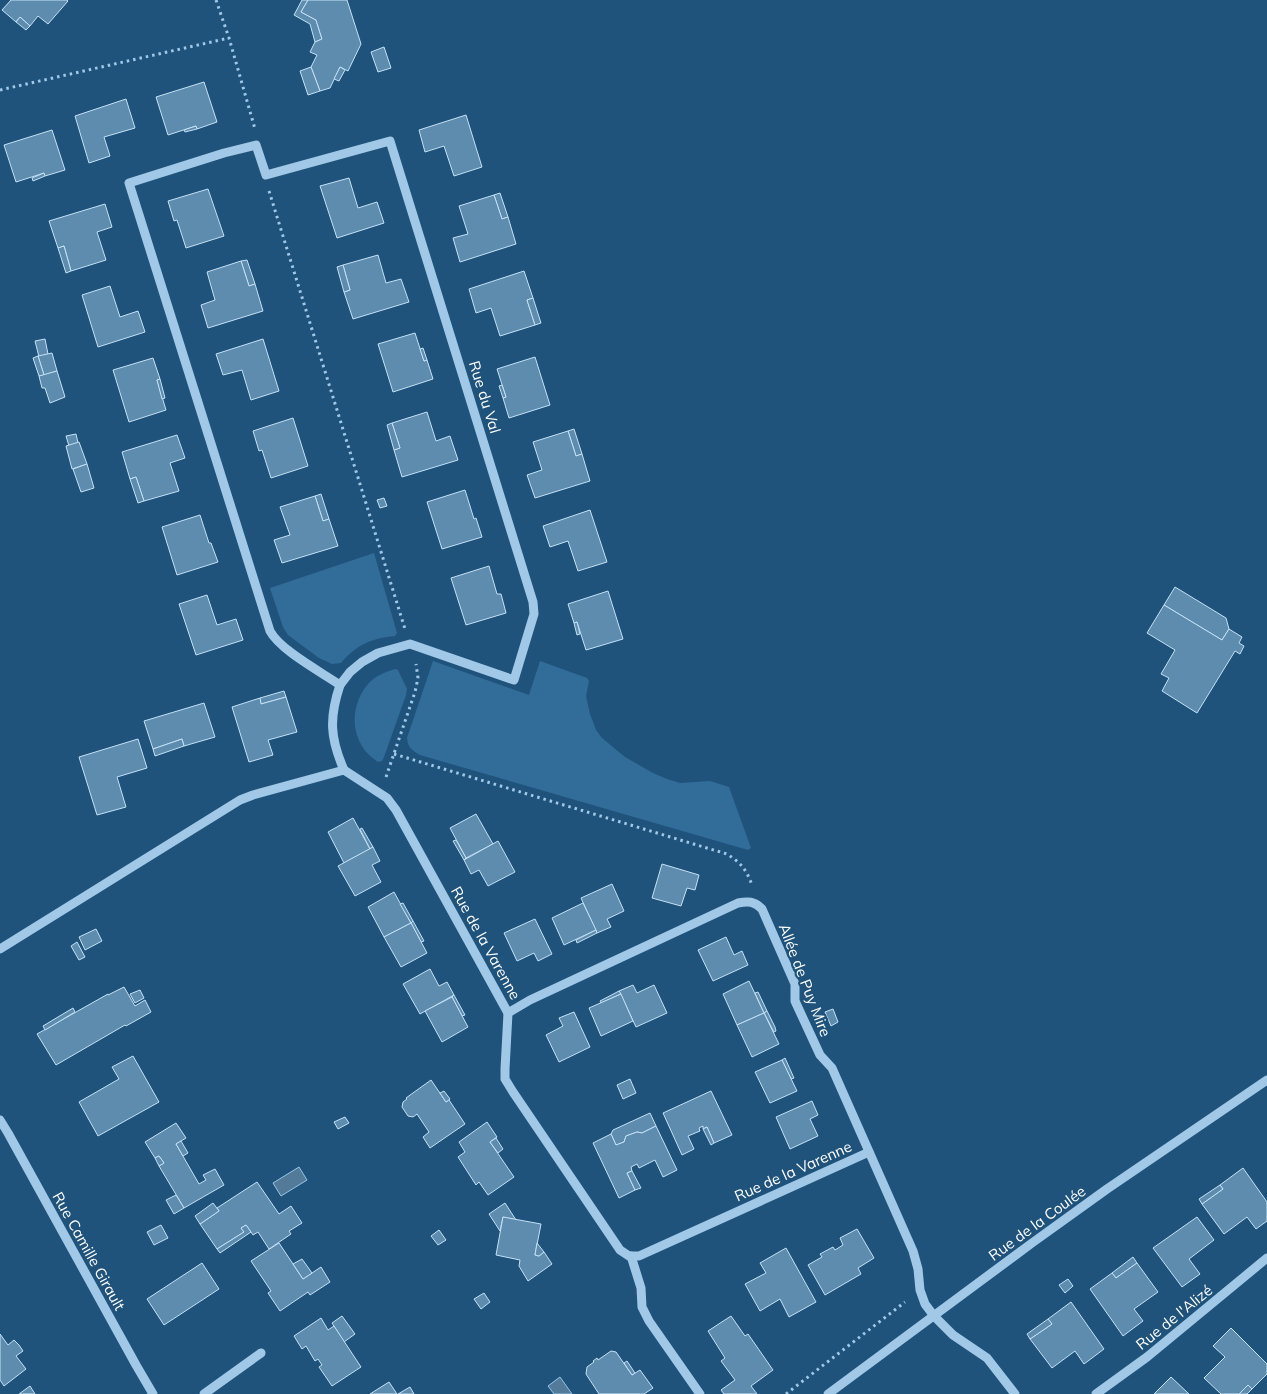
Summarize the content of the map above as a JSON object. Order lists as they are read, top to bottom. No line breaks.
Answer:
{"streets":{"street":["Rue du Val","Rue de la Varenne","Allée de Puy Mire","Rue de la Coulée","Rue Camille Girault","Rue de l'Alizé"]},"crossings":[["Rue de la Varenne","Allée de Puy Mire"],["Allée de Puy Mire","Rue de la Coulée"]]}
